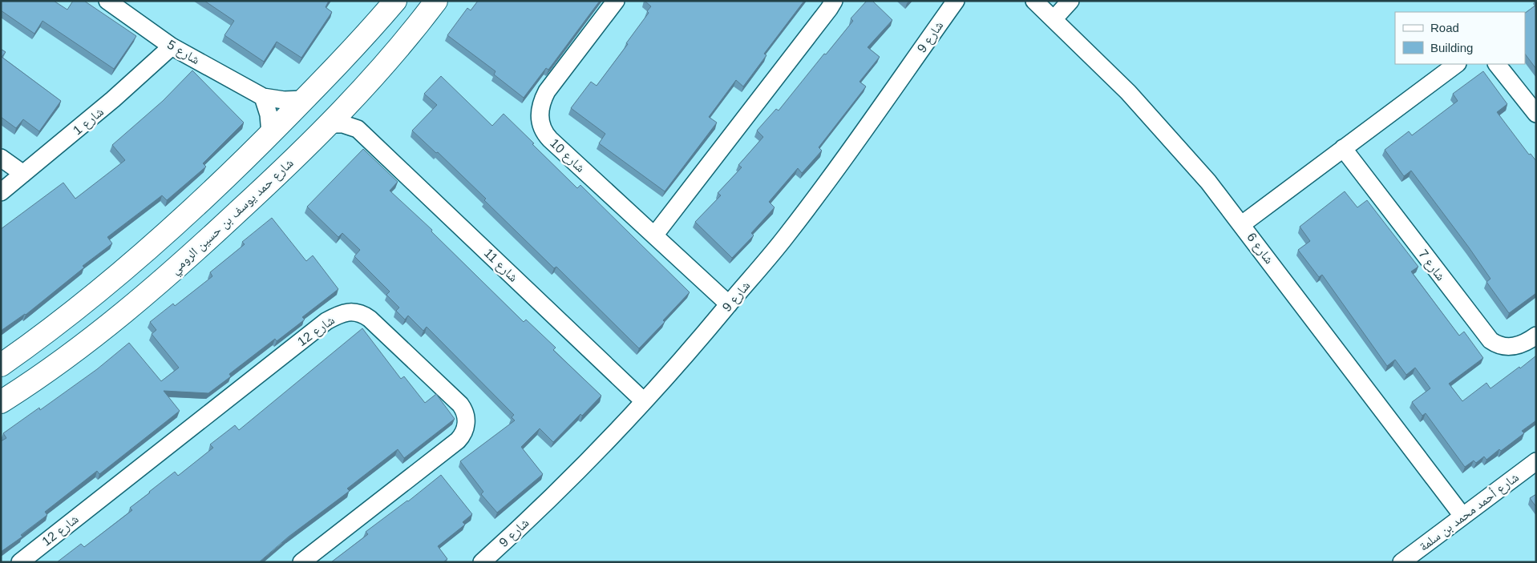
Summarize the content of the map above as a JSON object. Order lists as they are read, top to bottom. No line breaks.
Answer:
{"streets":{"street":["شارع 9","شارع 5","شارع 1","شارع 10","شارع حمد يوسف بن حسين الرومي","شارع 6","شارع 11","شارع 7","شارع 12","شارع أحمد محمد بن سلمة"]},"crossings":[["شارع 9","شارع 10"],["شارع 9","شارع 11"],["شارع 5","شارع 1"],["شارع 6","شارع أحمد محمد بن سلمة"]],"legend":["Road","Building"]}
